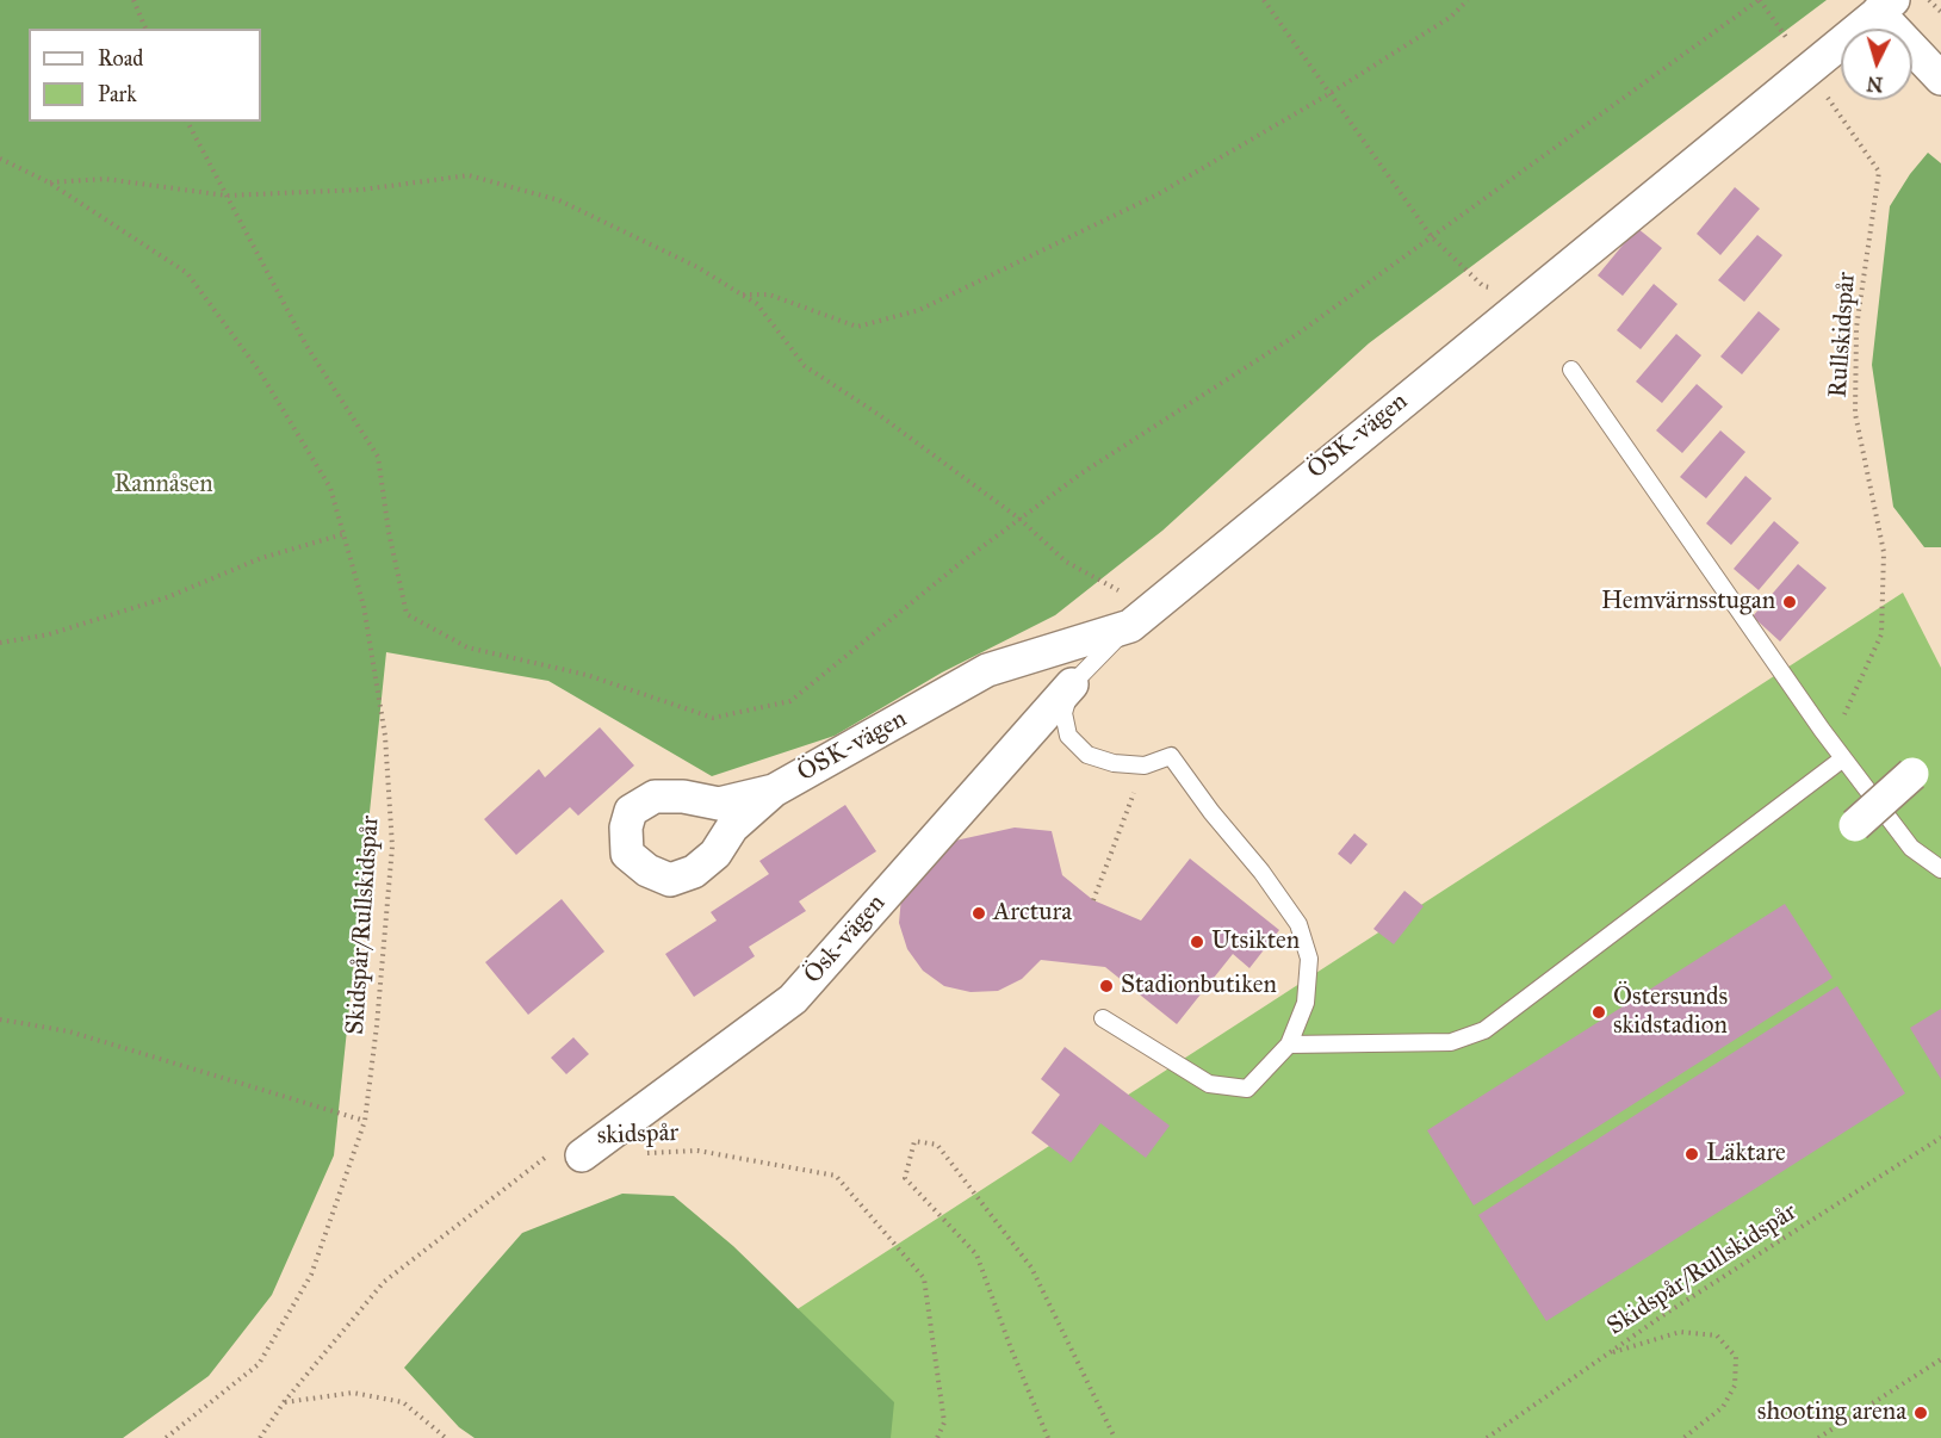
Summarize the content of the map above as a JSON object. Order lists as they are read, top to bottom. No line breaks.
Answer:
{"streets":{"street":["ÖSK-vägen","Ösk-vägen"],"path":["Rullskidspår","Skidspår/Rullskidspår","skidspår"]},"crossings":[["Rullskidspår","ÖSK-vägen"],["Ösk-vägen","skidspår"]],"parks":["Rannåsen"],"places":["Hemvärnsstugan","Arctura","Utsikten","Stadionbutiken","Östersunds skidstadion","Läktare","shooting arena"],"legend":["Road","Park"],"north":"bottom"}
